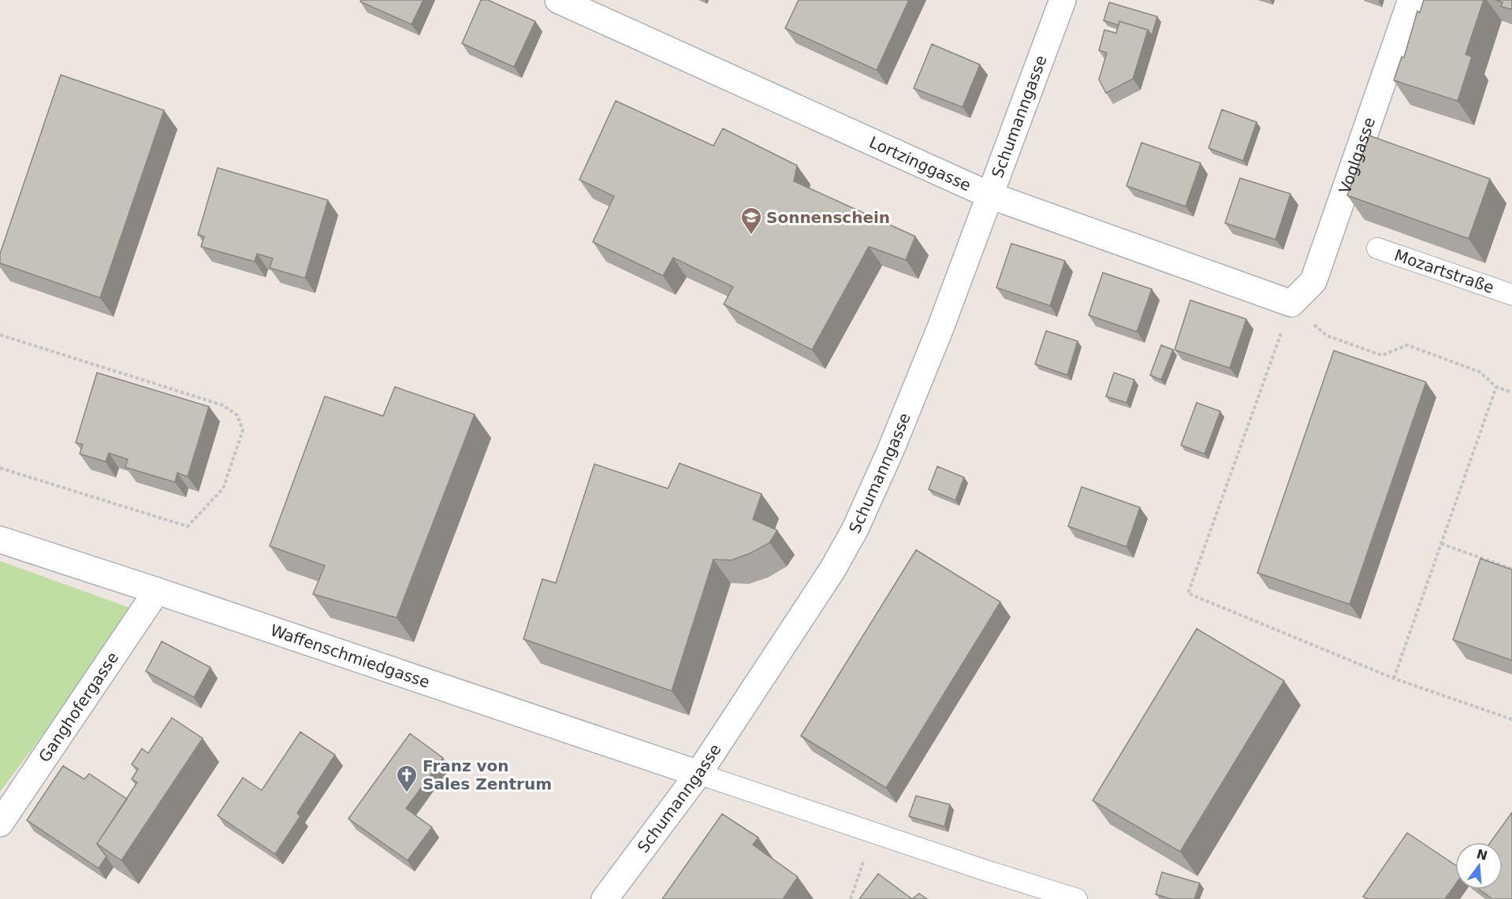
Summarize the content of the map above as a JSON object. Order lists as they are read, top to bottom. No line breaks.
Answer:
{"streets":{"street":["Schumanngasse","Voglgasse","Lortzinggasse","Waffenschmiedgasse","Ganghofergasse"],"lane":["Mozartstraße"]},"crossings":[["Schumanngasse","Lortzinggasse"],["Schumanngasse","Waffenschmiedgasse"],["Voglgasse","Lortzinggasse"],["Waffenschmiedgasse","Ganghofergasse"]],"places":{"school or university":["Sonnenschein"],"church":["Franz von Sales Zentrum"]},"north":"top"}
